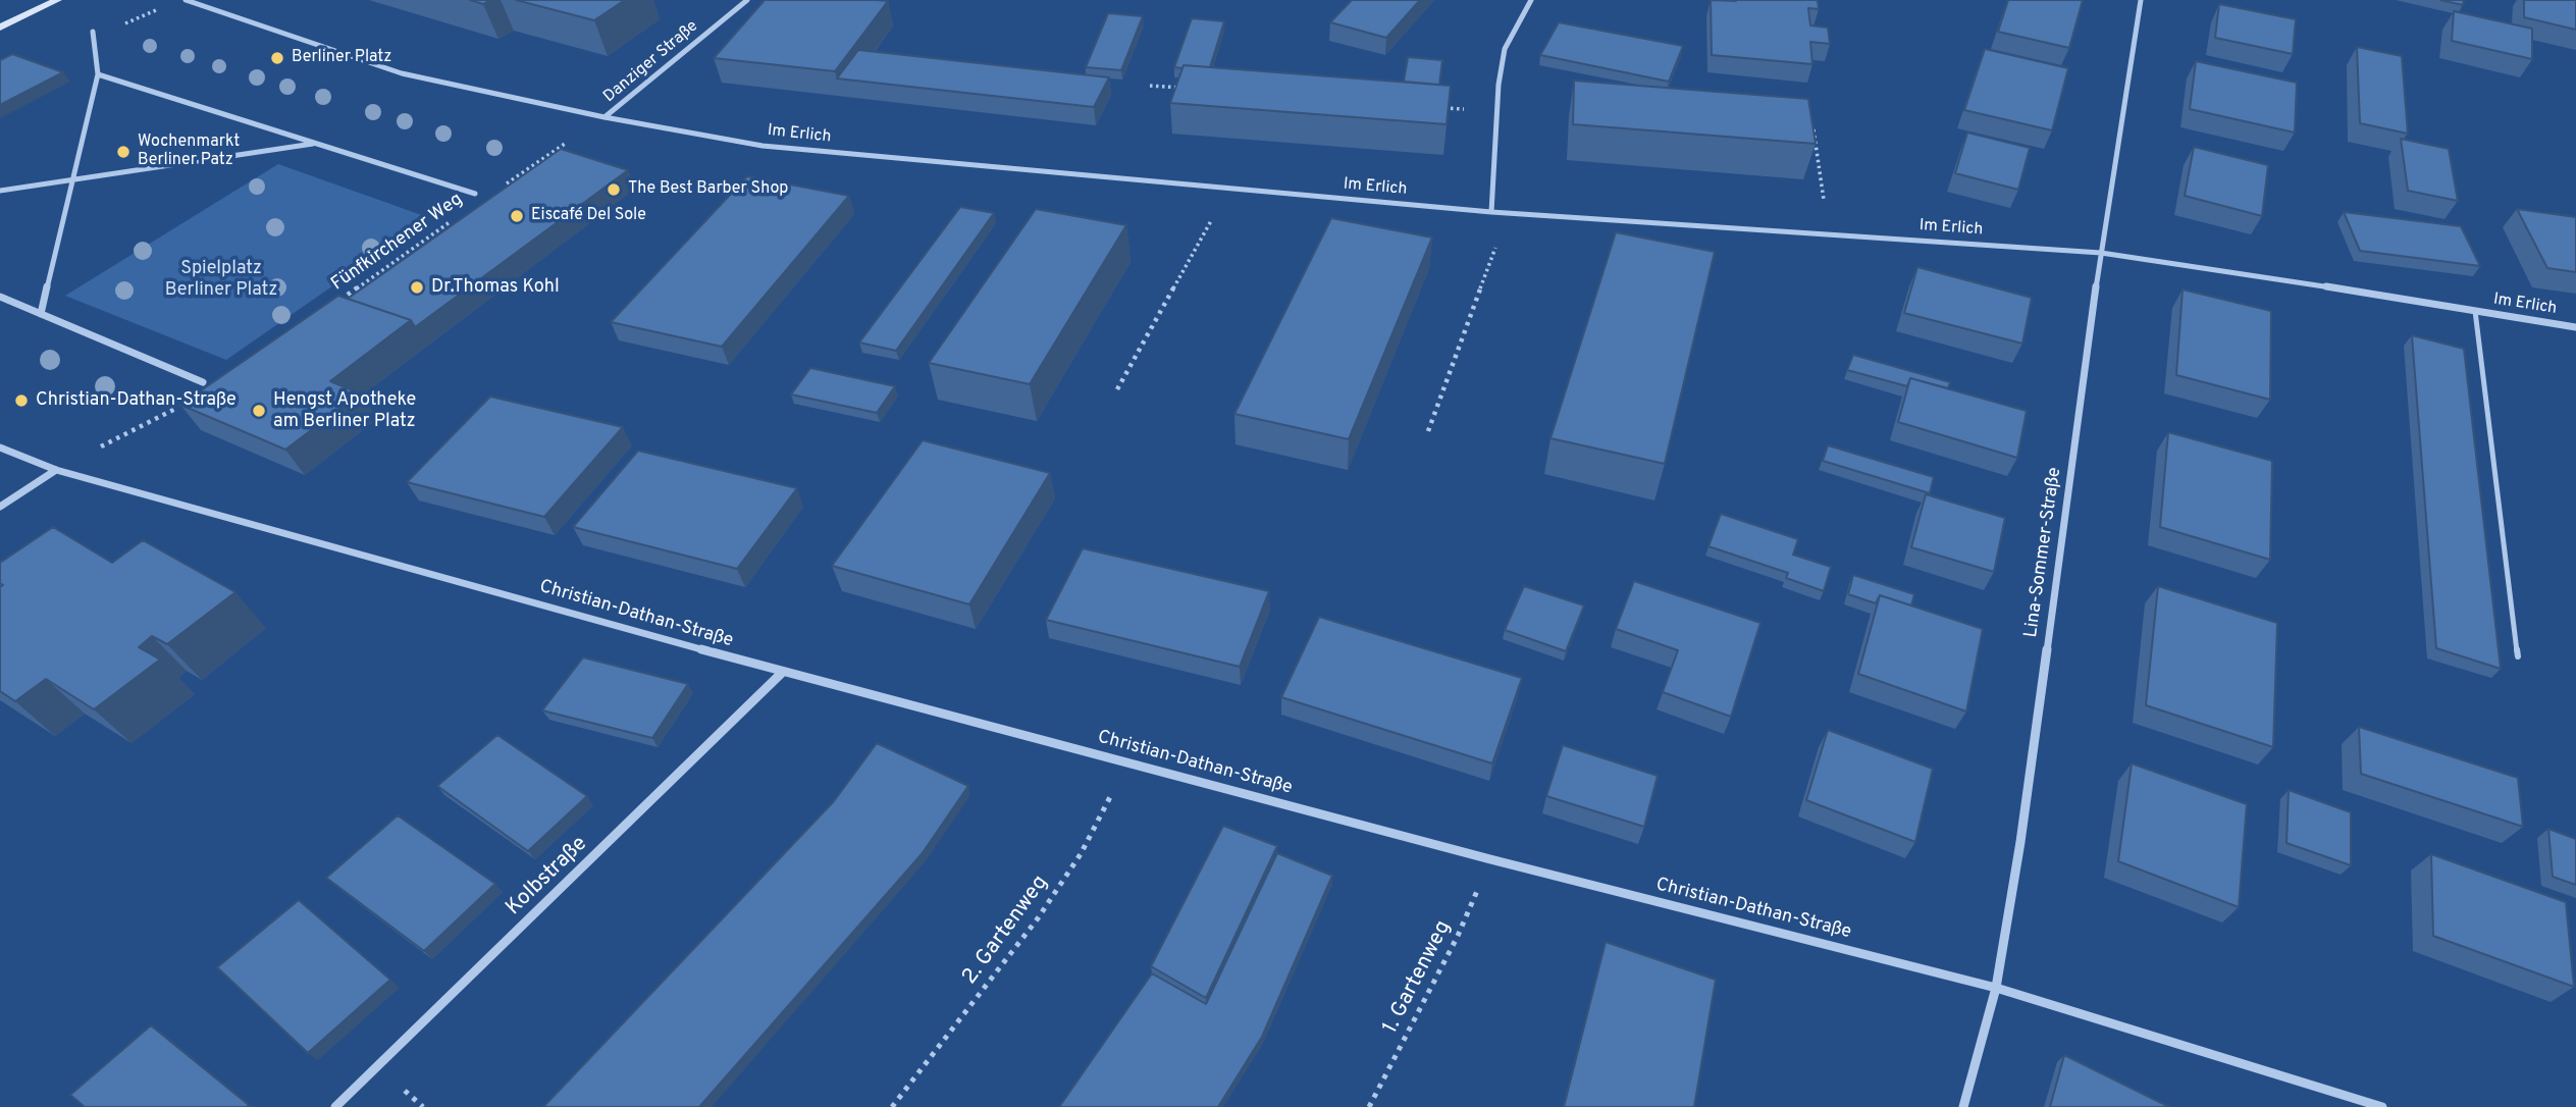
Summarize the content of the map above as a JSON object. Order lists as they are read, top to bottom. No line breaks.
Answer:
{"streets":{"street":["Danziger Straße","Im Erlich","Lina-Sommer-Straße","Christian-Dathan-Straße","Kolbstraße"],"path":["Fünfkirchener Weg","2. Gartenweg","1. Gartenweg"]},"crossings":[["Danziger Straße","Im Erlich"],["Im Erlich","Lina-Sommer-Straße"],["Lina-Sommer-Straße","Christian-Dathan-Straße"],["Christian-Dathan-Straße","Kolbstraße"],["Christian-Dathan-Straße","2. Gartenweg"],["Christian-Dathan-Straße","1. Gartenweg"]],"parks":["Spielplatz Berliner Platz"],"places":["Berliner Platz","Wochenmarkt Berliner Patz","The Best Barber Shop","Eiscafé Del Sole","Dr.Thomas Kohl","Christian-Dathan-Straße","Hengst Apotheke am Berliner Platz"]}
